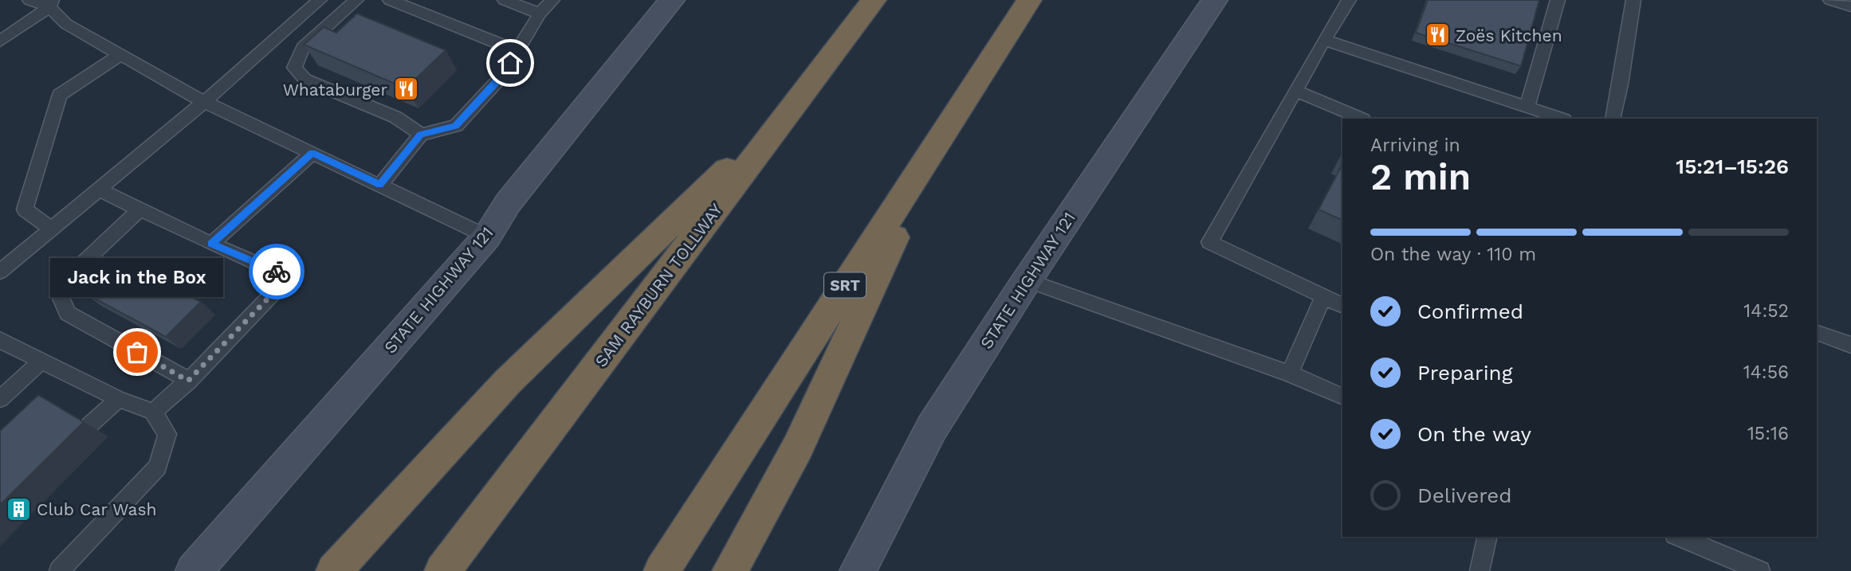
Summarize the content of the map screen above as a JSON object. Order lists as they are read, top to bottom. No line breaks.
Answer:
{"streets":{"highway":["SAM RAYBURN TOLLWAY","SRT"],"main road":["STATE HIGHWAY 121"]},"places":{"restaurant":["Zoës Kitchen","Whataburger"],"other":["Jack in the Box"],"building":["Club Car Wash"]},"page":{"heading":["2 min","Arriving in","15:21–15:26"],"bar":"On the way · 110 m","bubble":"Jack in the Box","list":[["Confirmed","14:52"],["Preparing","14:56"],["On the way","15:16"],"Delivered"]}}
